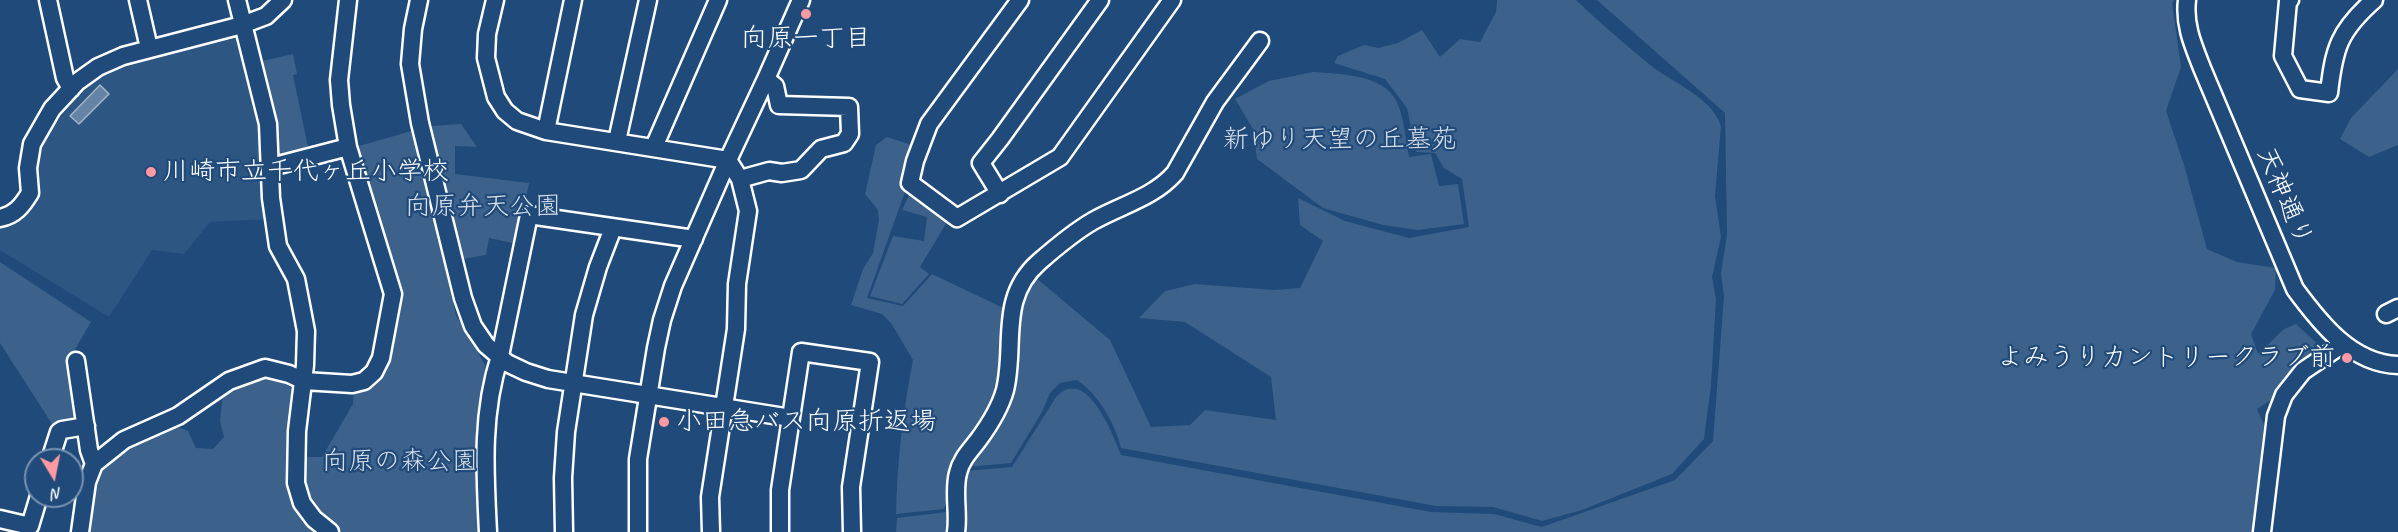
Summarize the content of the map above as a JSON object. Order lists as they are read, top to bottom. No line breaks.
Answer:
{"streets":{"street":["天神通り"]},"parks":["新ゆり天望の丘墓苑","向原弁天公園","向原の森公園"],"places":["向原一丁目","川崎市立千代ヶ丘小学校","よみうりカントリークラブ前","小田急バス向原折返場"],"north":"bottom"}
